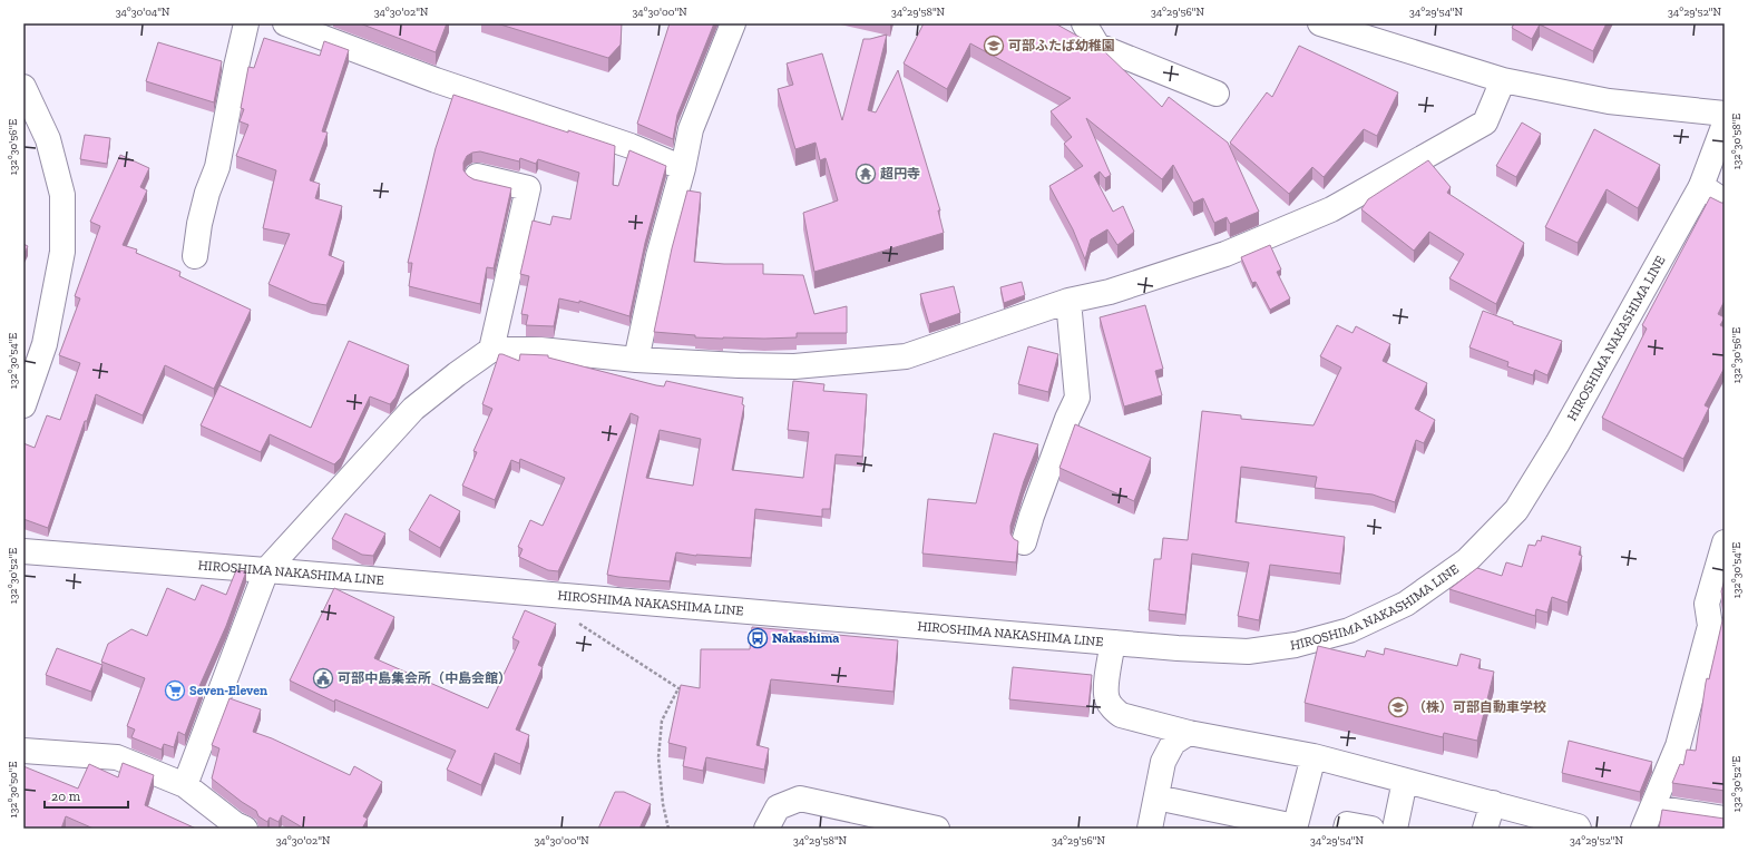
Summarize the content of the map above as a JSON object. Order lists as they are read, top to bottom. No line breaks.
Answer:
{"streets":{"street":["HIROSHIMA NAKASHIMA LINE"]},"places":{"school or university":["可部ふたば幼稚園","（株）可部自動車学校"],"temple":["超円寺"],"bus stop":["Nakashima"],"public building":["可部中島集会所（中島会館）"],"supermarket":["Seven-Eleven"]},"scale_bar":"20 m","coordinates":["34°30'04\"N","34°30'02\"N","34°30'00\"N","34°29'58\"N","34°29'56\"N","34°29'54\"N","34°29'52\"N","132°30'58\"E","132°30'56\"E","132°30'54\"E","132°30'52\"E","132°30'50\"E"]}
